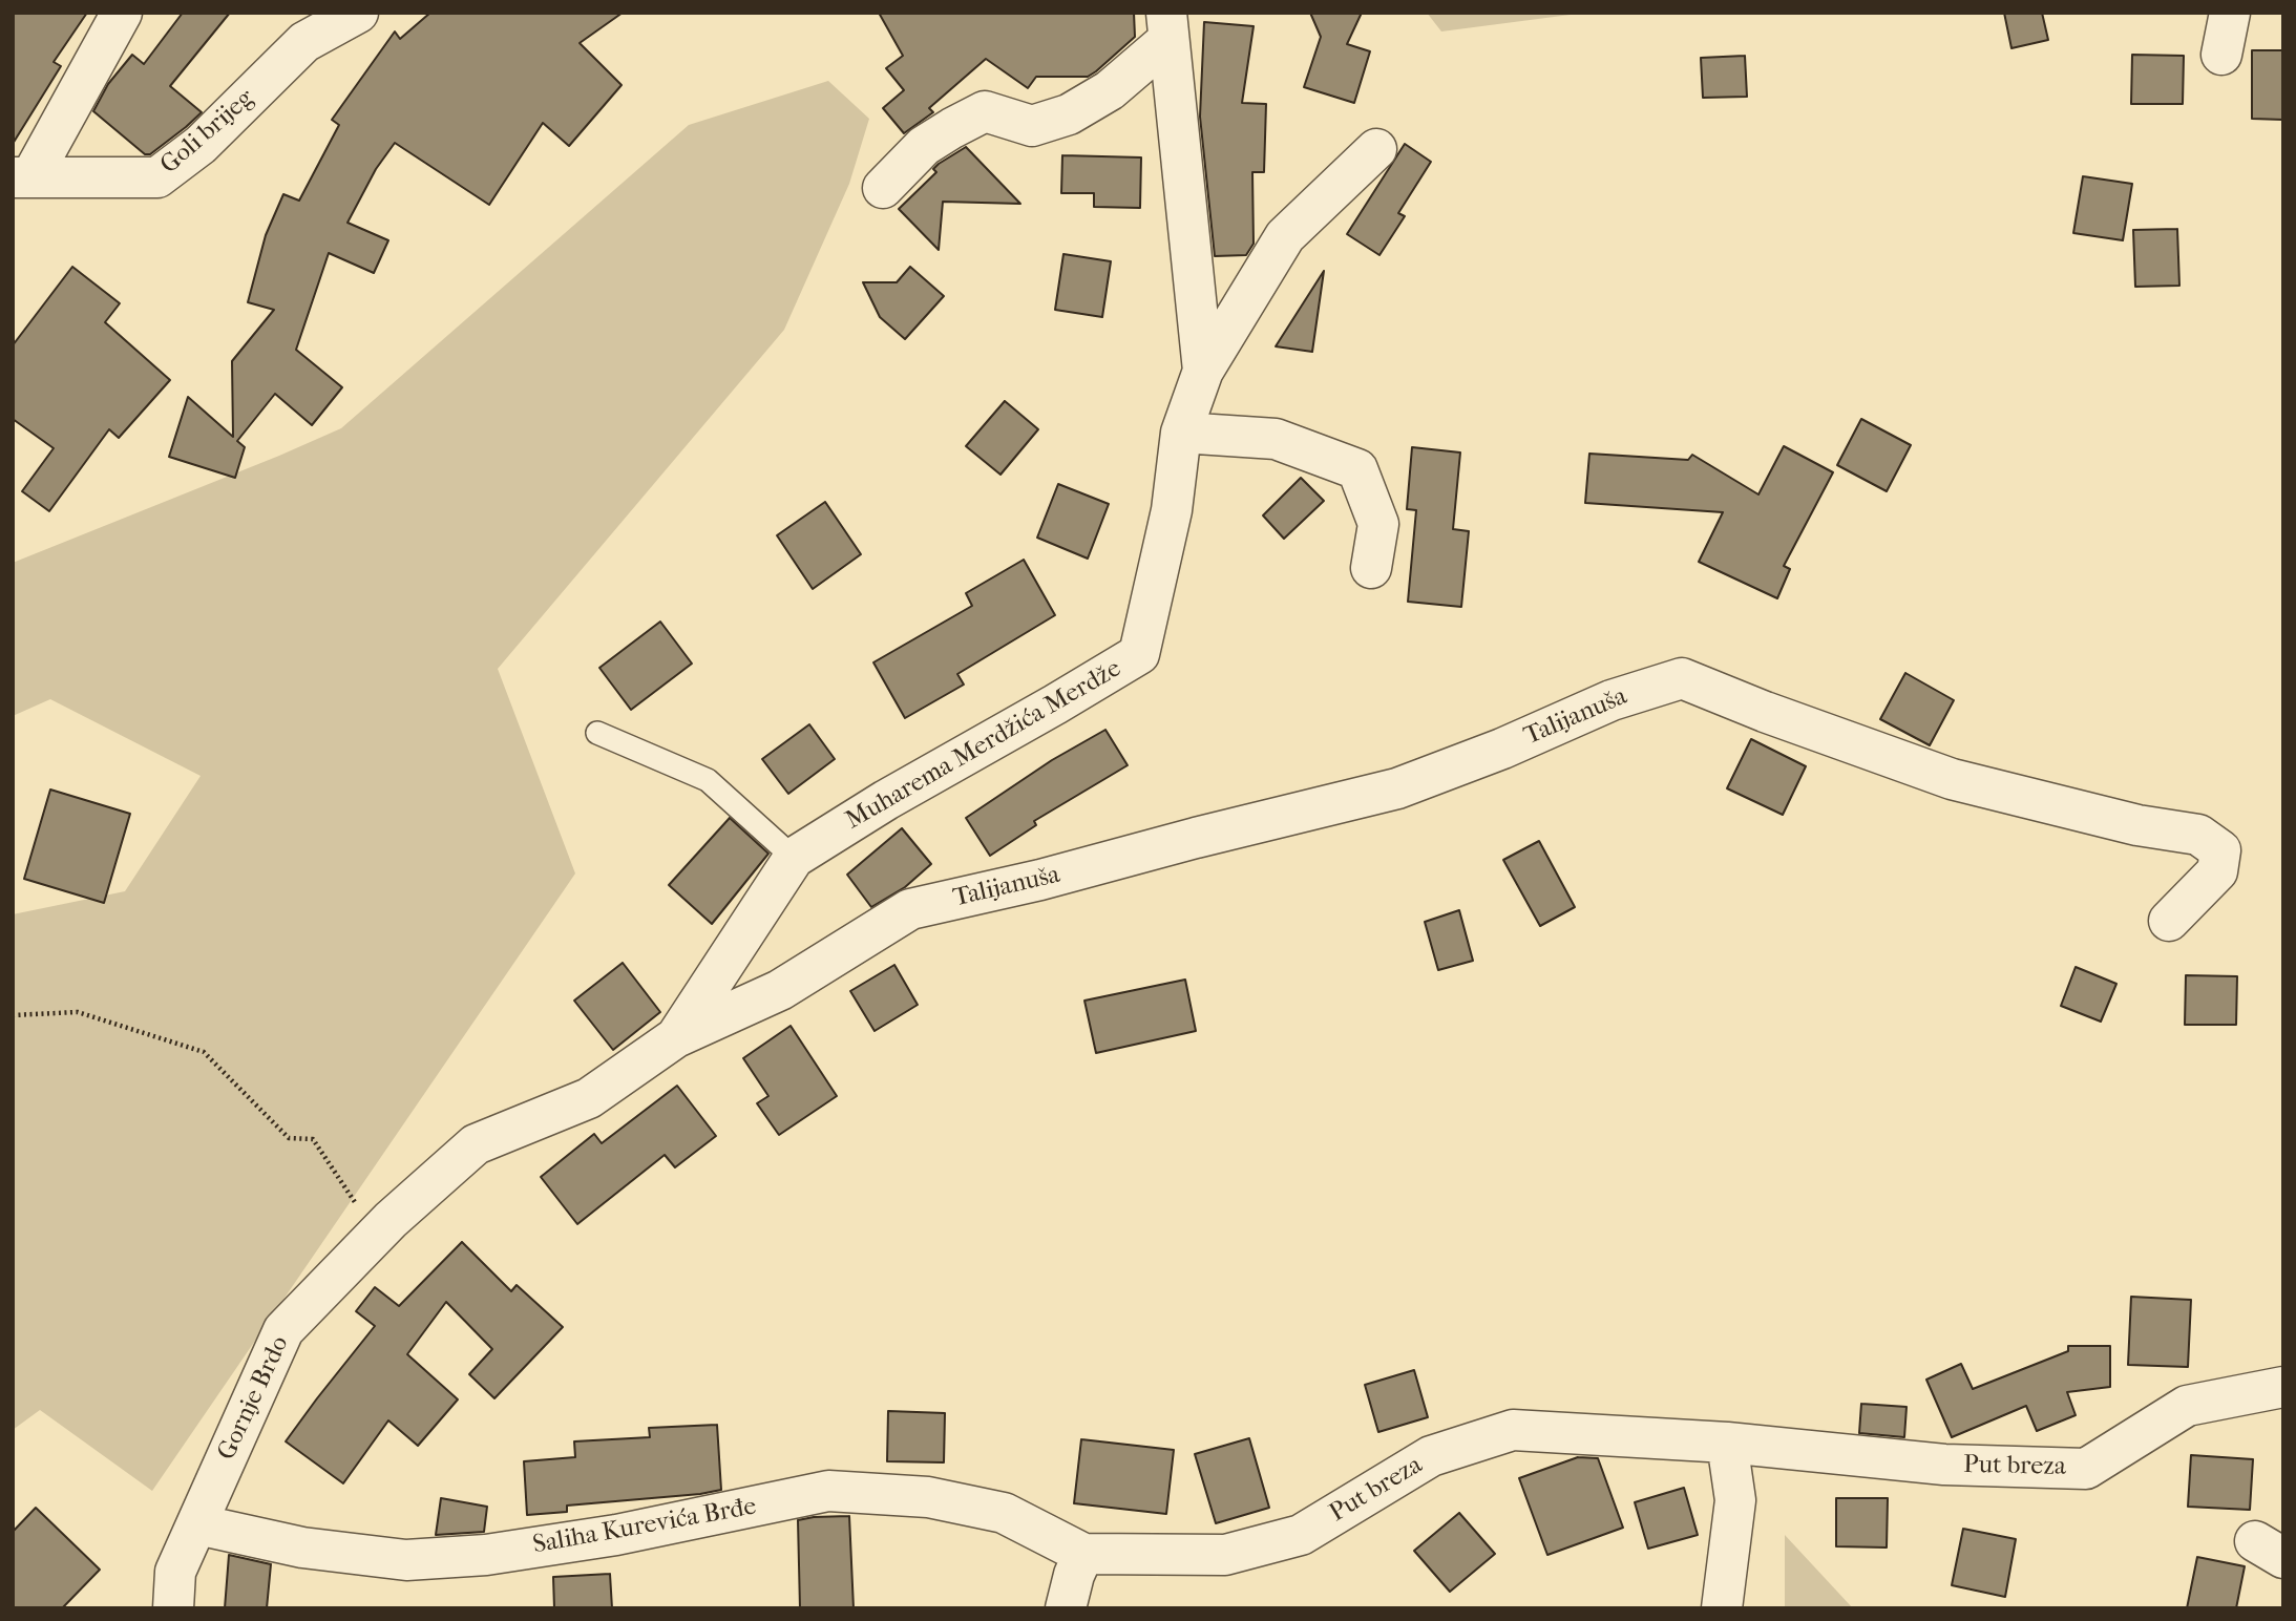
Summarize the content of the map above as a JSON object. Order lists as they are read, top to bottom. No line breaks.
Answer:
{"streets":{"street":["Goli brijeg","Talijanuša","Muharema Merdžića Merdže","Gornje Brdo","Put breza","Saliha Kurevića Brđe"]},"crossings":[["Talijanuša","Muharema Merdžića Merdže"],["Talijanuša","Gornje Brdo"],["Gornje Brdo","Saliha Kurevića Brđe"],["Put breza","Saliha Kurevića Brđe"]]}
